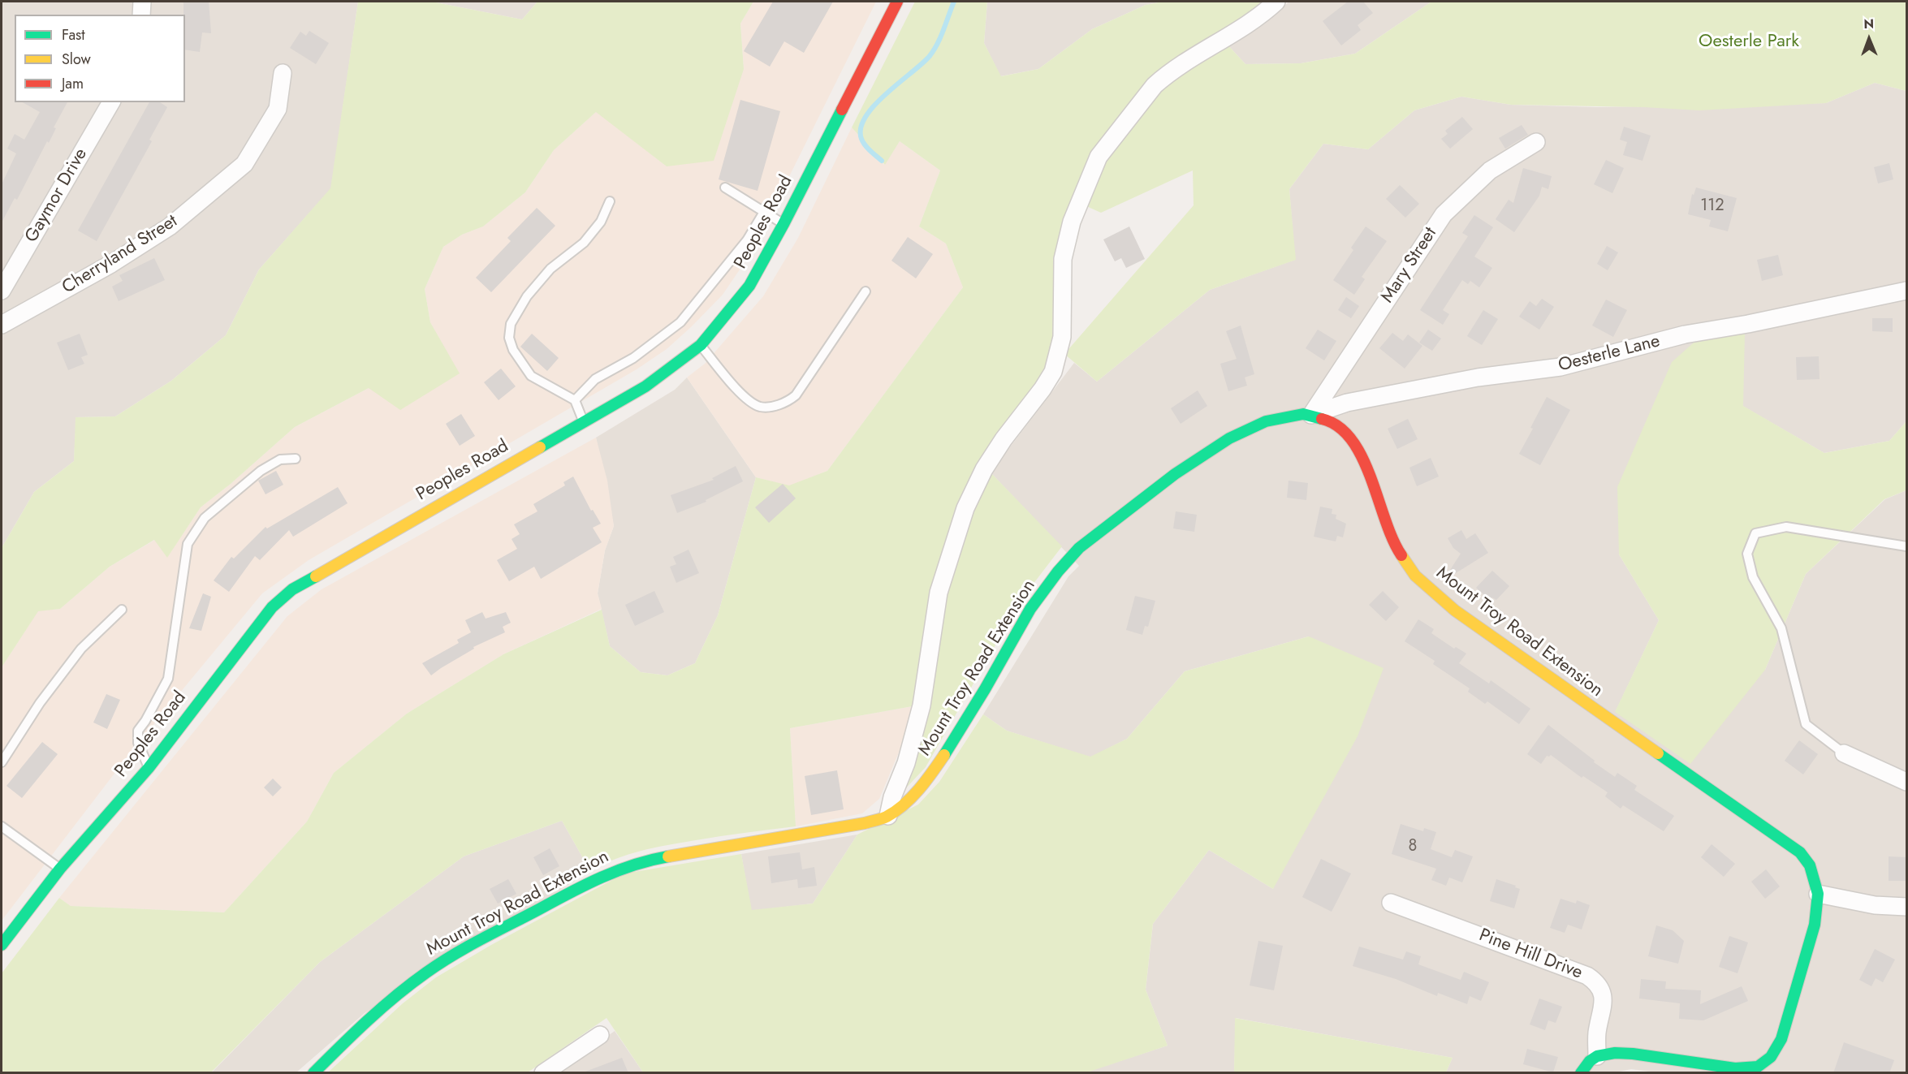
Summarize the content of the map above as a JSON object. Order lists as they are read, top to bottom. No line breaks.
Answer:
{"streets":{"street":["Gaymor Drive","Peoples Road","Cherryland Street","Mary Street","Oesterle Lane","Mount Troy Road Extension","Pine Hill Drive"]},"crossings":[["Mary Street","Oesterle Lane"],["Mary Street","Mount Troy Road Extension"],["Oesterle Lane","Mount Troy Road Extension"],["Mount Troy Road Extension","Pine Hill Drive"]],"parks":["Oesterle Park"],"house_numbers":["112","8"],"legend":["Fast","Slow","Jam"],"north":"top"}
